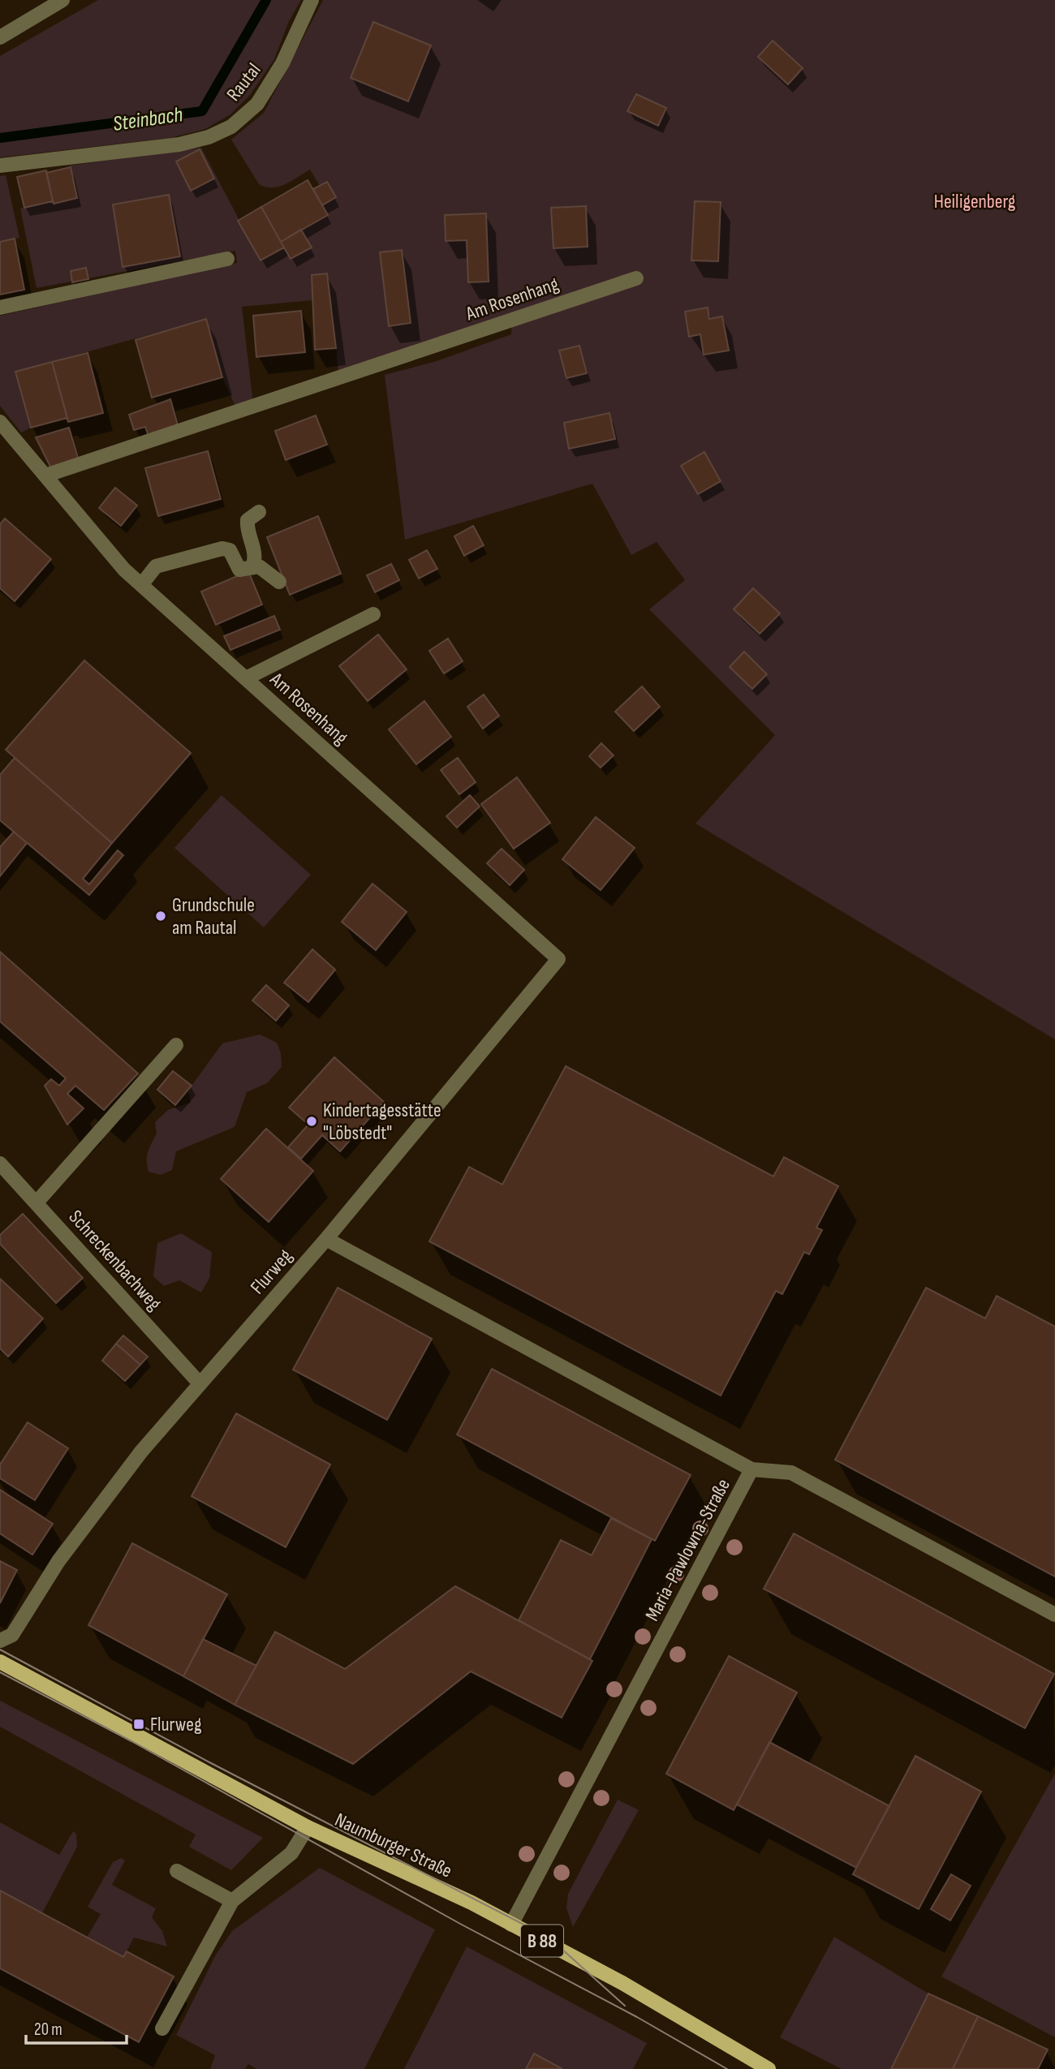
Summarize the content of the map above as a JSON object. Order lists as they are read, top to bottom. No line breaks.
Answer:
{"streets":{"main road":["Naumburger Straße","B 88"],"street":["Rautal","Am Rosenhang","Schreckenbachweg","Flurweg","Maria-Pawlowna-Straße"]},"crossings":[["Am Rosenhang","Flurweg"],["Schreckenbachweg","Flurweg"],["Flurweg","Maria-Pawlowna-Straße"],["Maria-Pawlowna-Straße","Naumburger Straße"]],"water":["Steinbach"],"parks":["Heiligenberg"],"places":{"other":["Grundschule am Rautal","Kindertagesstätte \"Löbstedt\""],"transit":["Flurweg"]},"scale_bar":"20 m"}
